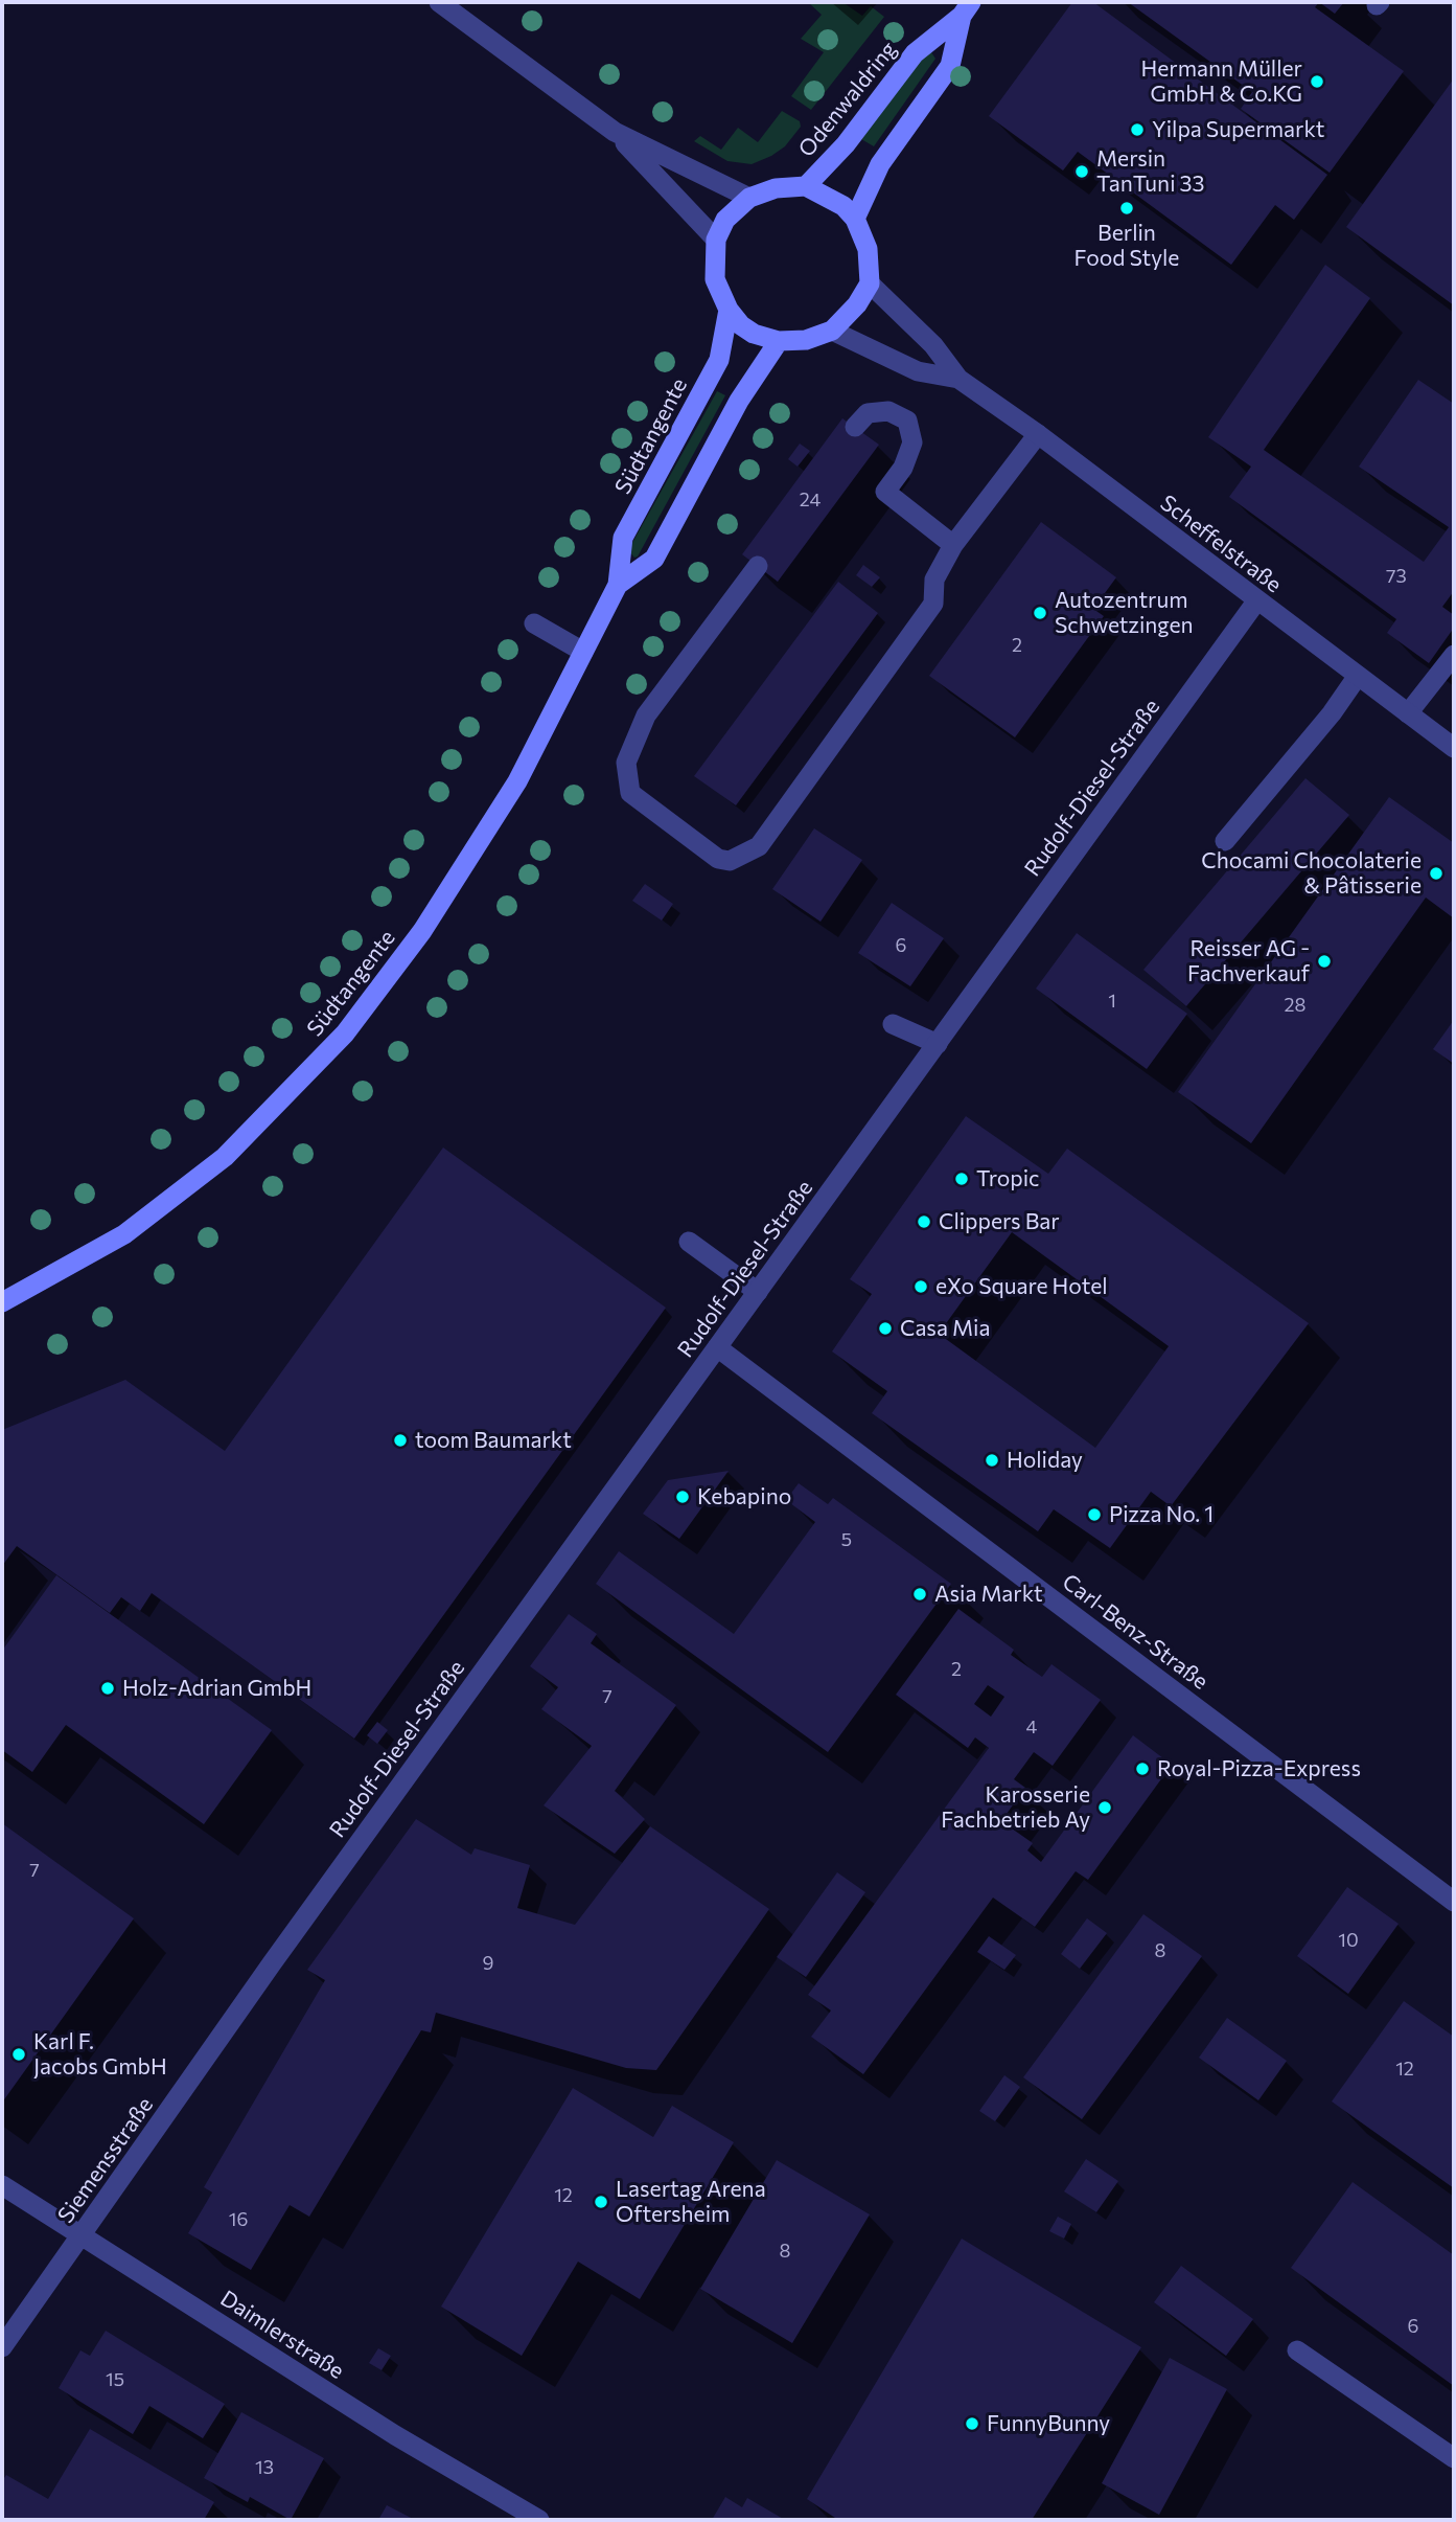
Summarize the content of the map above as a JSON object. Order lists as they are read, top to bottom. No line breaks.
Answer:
{"streets":{"main road":["Odenwaldring","Südtangente"],"street":["Scheffelstraße","Rudolf-Diesel-Straße","Carl-Benz-Straße","Siemensstraße","Daimlerstraße"]},"crossings":[["Odenwaldring","Südtangente"],["Odenwaldring","Scheffelstraße"],["Südtangente","Scheffelstraße"],["Scheffelstraße","Rudolf-Diesel-Straße"],["Rudolf-Diesel-Straße","Carl-Benz-Straße"],["Rudolf-Diesel-Straße","Siemensstraße"],["Siemensstraße","Daimlerstraße"]],"places":["Hermann Müller GmbH & Co.KG","Yilpa Supermarkt","Mersin TanTuni 33","Berlin Food Style","Autozentrum Schwetzingen","Chocami Chocolaterie & Pâtisserie","Reisser AG - Fachverkauf","Tropic","Clippers Bar","eXo Square Hotel","Casa Mia","toom Baumarkt","Holiday","Kebapino","Pizza No. 1","Asia Markt","Holz-Adrian GmbH","Royal-Pizza-Express","Karosserie Fachbetrieb Ay","Karl F. Jacobs GmbH","Lasertag Arena Oftersheim","FunnyBunny"],"house_numbers":["24","73","2","6","1","28","5","2","7","4","7","10","8","9","12","12","16","8","6","15","13"]}
